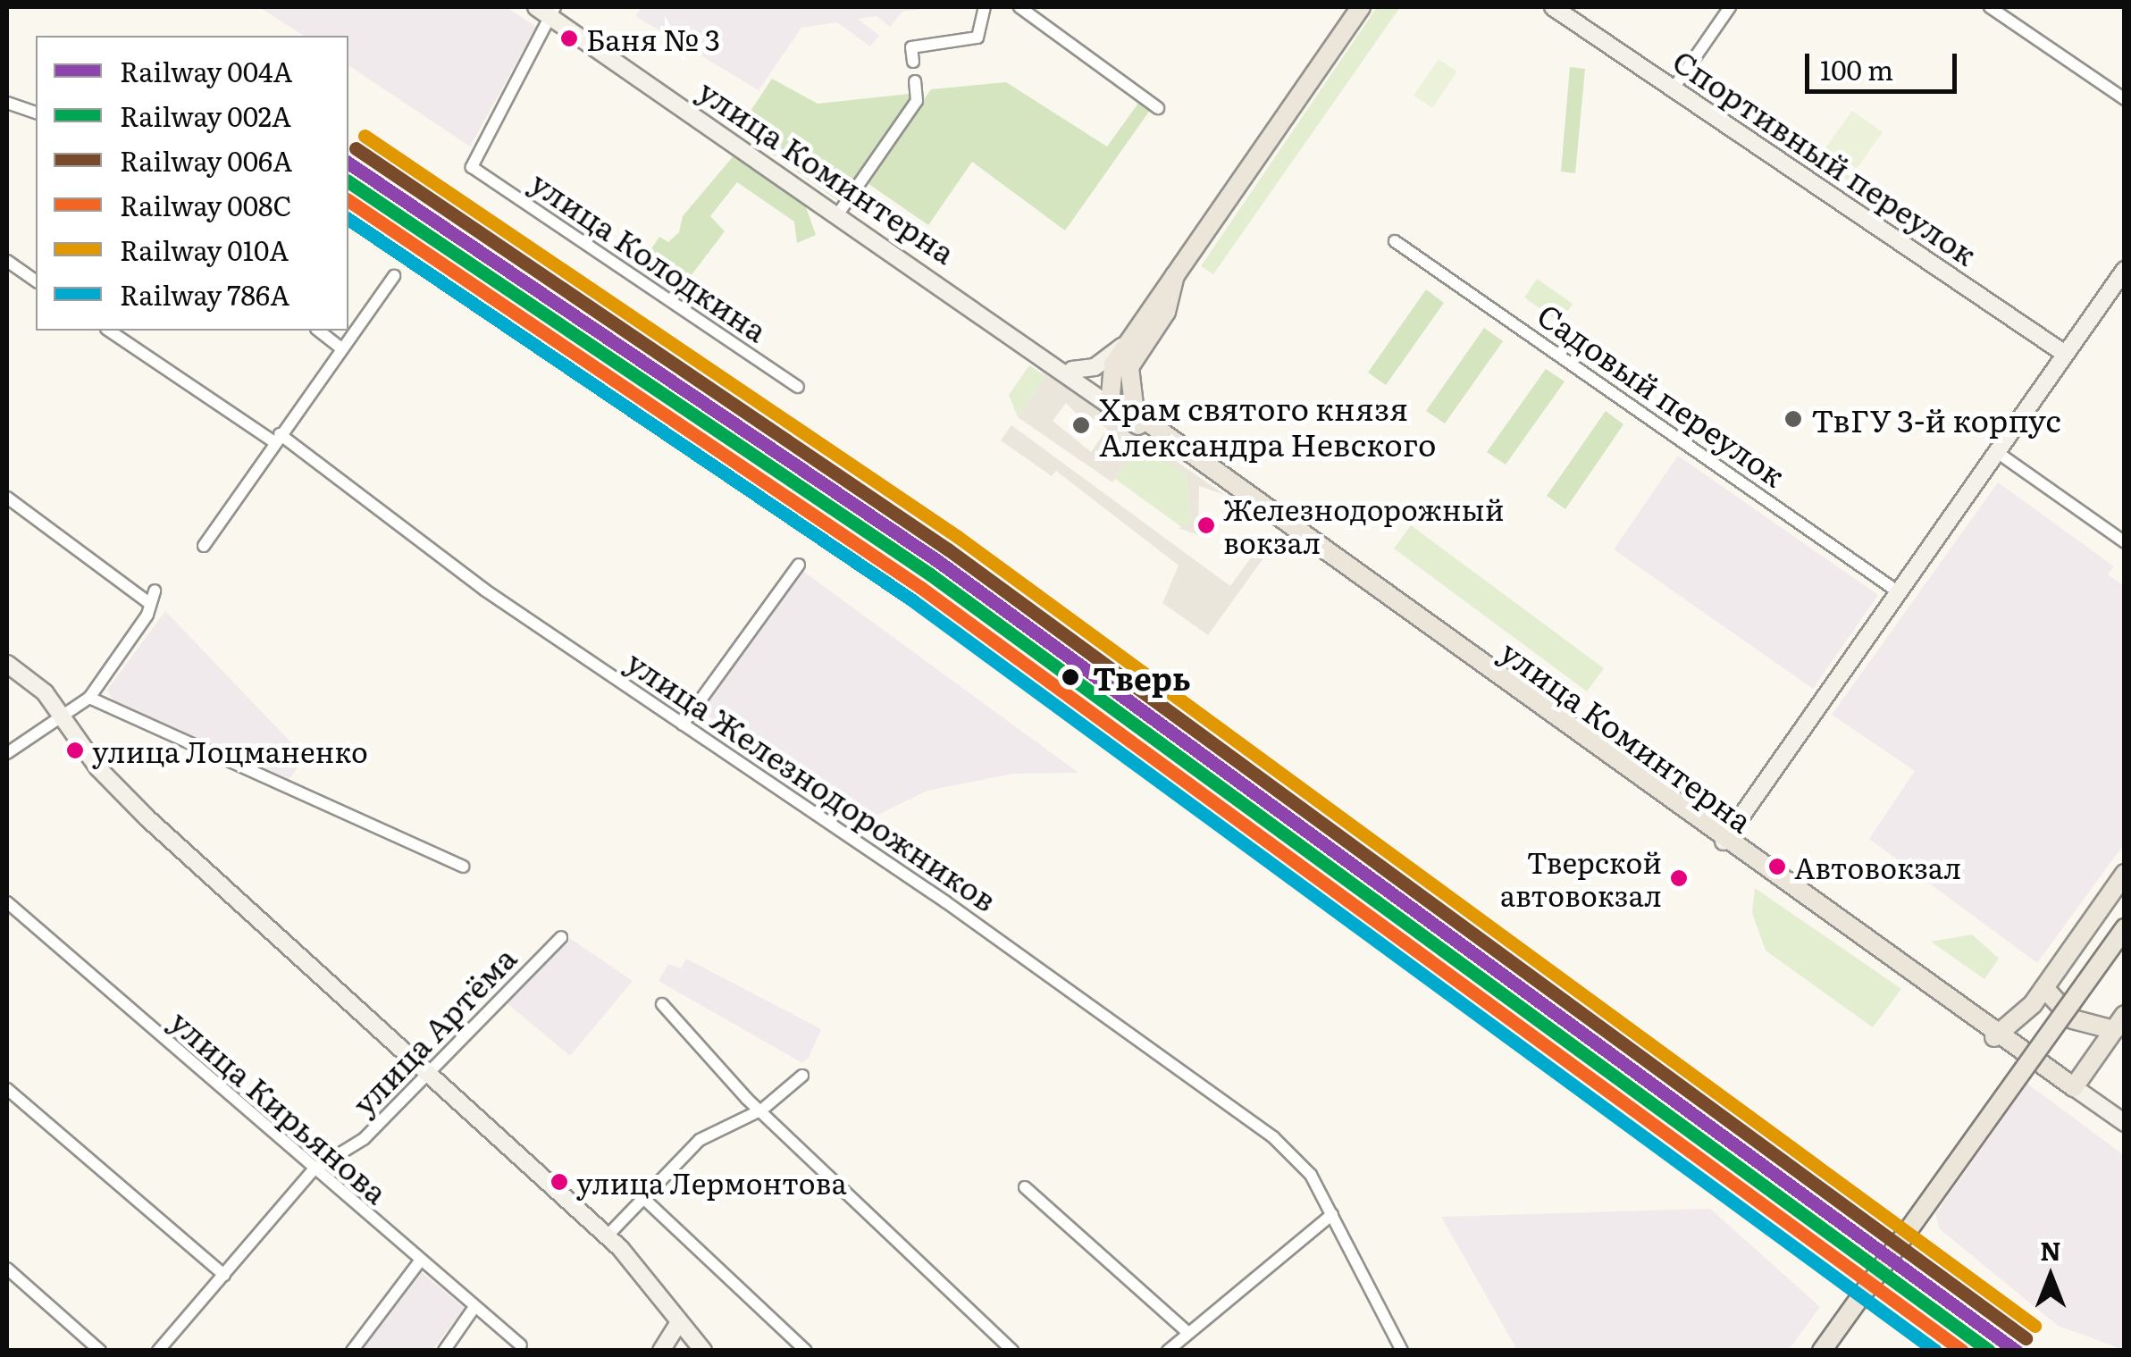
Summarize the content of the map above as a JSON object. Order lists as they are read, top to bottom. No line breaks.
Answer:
{"streets":{"main road":["Спортивный переулок","улица Коминтерна"],"street":["улица Колодкина","Садовый переулок","улица Железнодорожников","улица Артёма","улица Кирьянова"]},"crossings":[["улица Коминтерна","улица Колодкина"],["улица Артёма","улица Кирьянова"]],"places":["Баня № 3","ТвГУ 3-й корпус","Храм святого князя Александра Невского","Железнодорожный вокзал","Тверь","улица Лоцманенко","Автовокзал","Тверской автовокзал","улица Лермонтова"],"lines":["rail line 010А","rail line 006А","rail line 004А","rail line 002А","rail line 008С","rail line 786А"],"legend":["Railway 004А","Railway 002А","Railway 006А","Railway 008С","Railway 010А","Railway 786А"],"scale_bar":"100 m","north":"top"}
